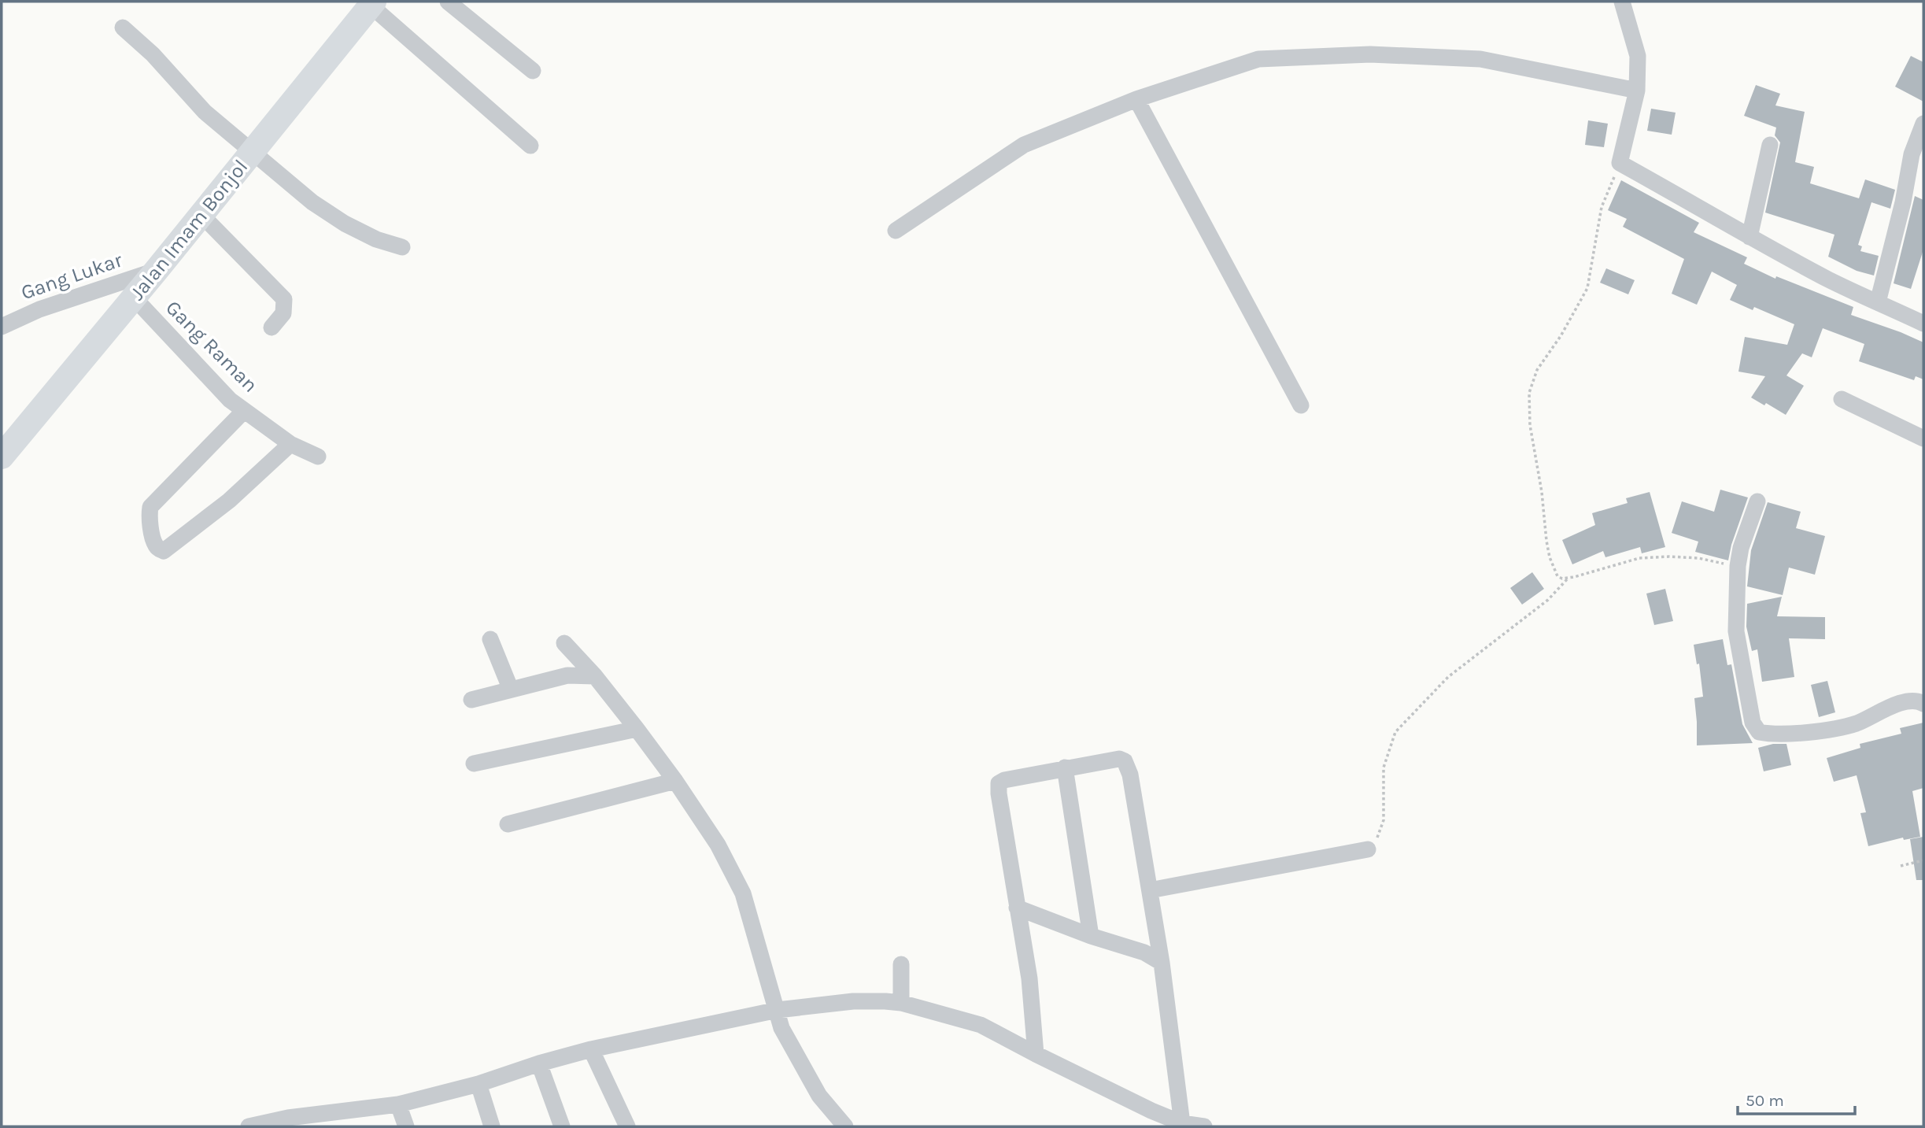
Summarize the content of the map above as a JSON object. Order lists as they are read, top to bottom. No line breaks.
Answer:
{"streets":{"highway":["Jalan Imam Bonjol"],"street":["Gang Lukar","Gang Raman"]},"crossings":[["Jalan Imam Bonjol","Gang Lukar"],["Jalan Imam Bonjol","Gang Raman"]],"scale_bar":"50 m"}
